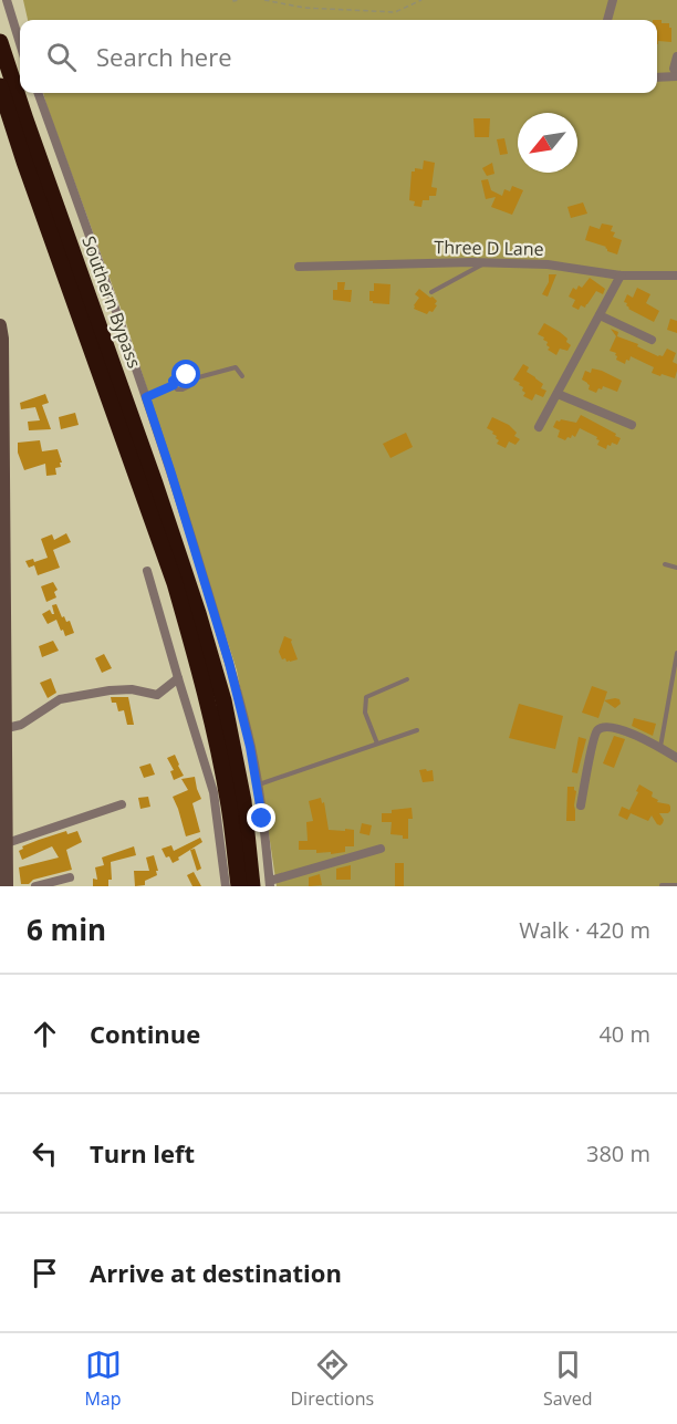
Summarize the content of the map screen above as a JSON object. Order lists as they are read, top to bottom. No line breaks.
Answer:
{"streets":{"highway":["Southern Bypass"],"street":["Three D Lane"]},"north":"bottom left","page":{"search":"Search here","heading":["6 min","Walk · 420 m"],"list":[["Continue","40 m"],["Turn left","380 m"],"Arrive at destination"],"nav":["Map","Directions","Saved"]}}
